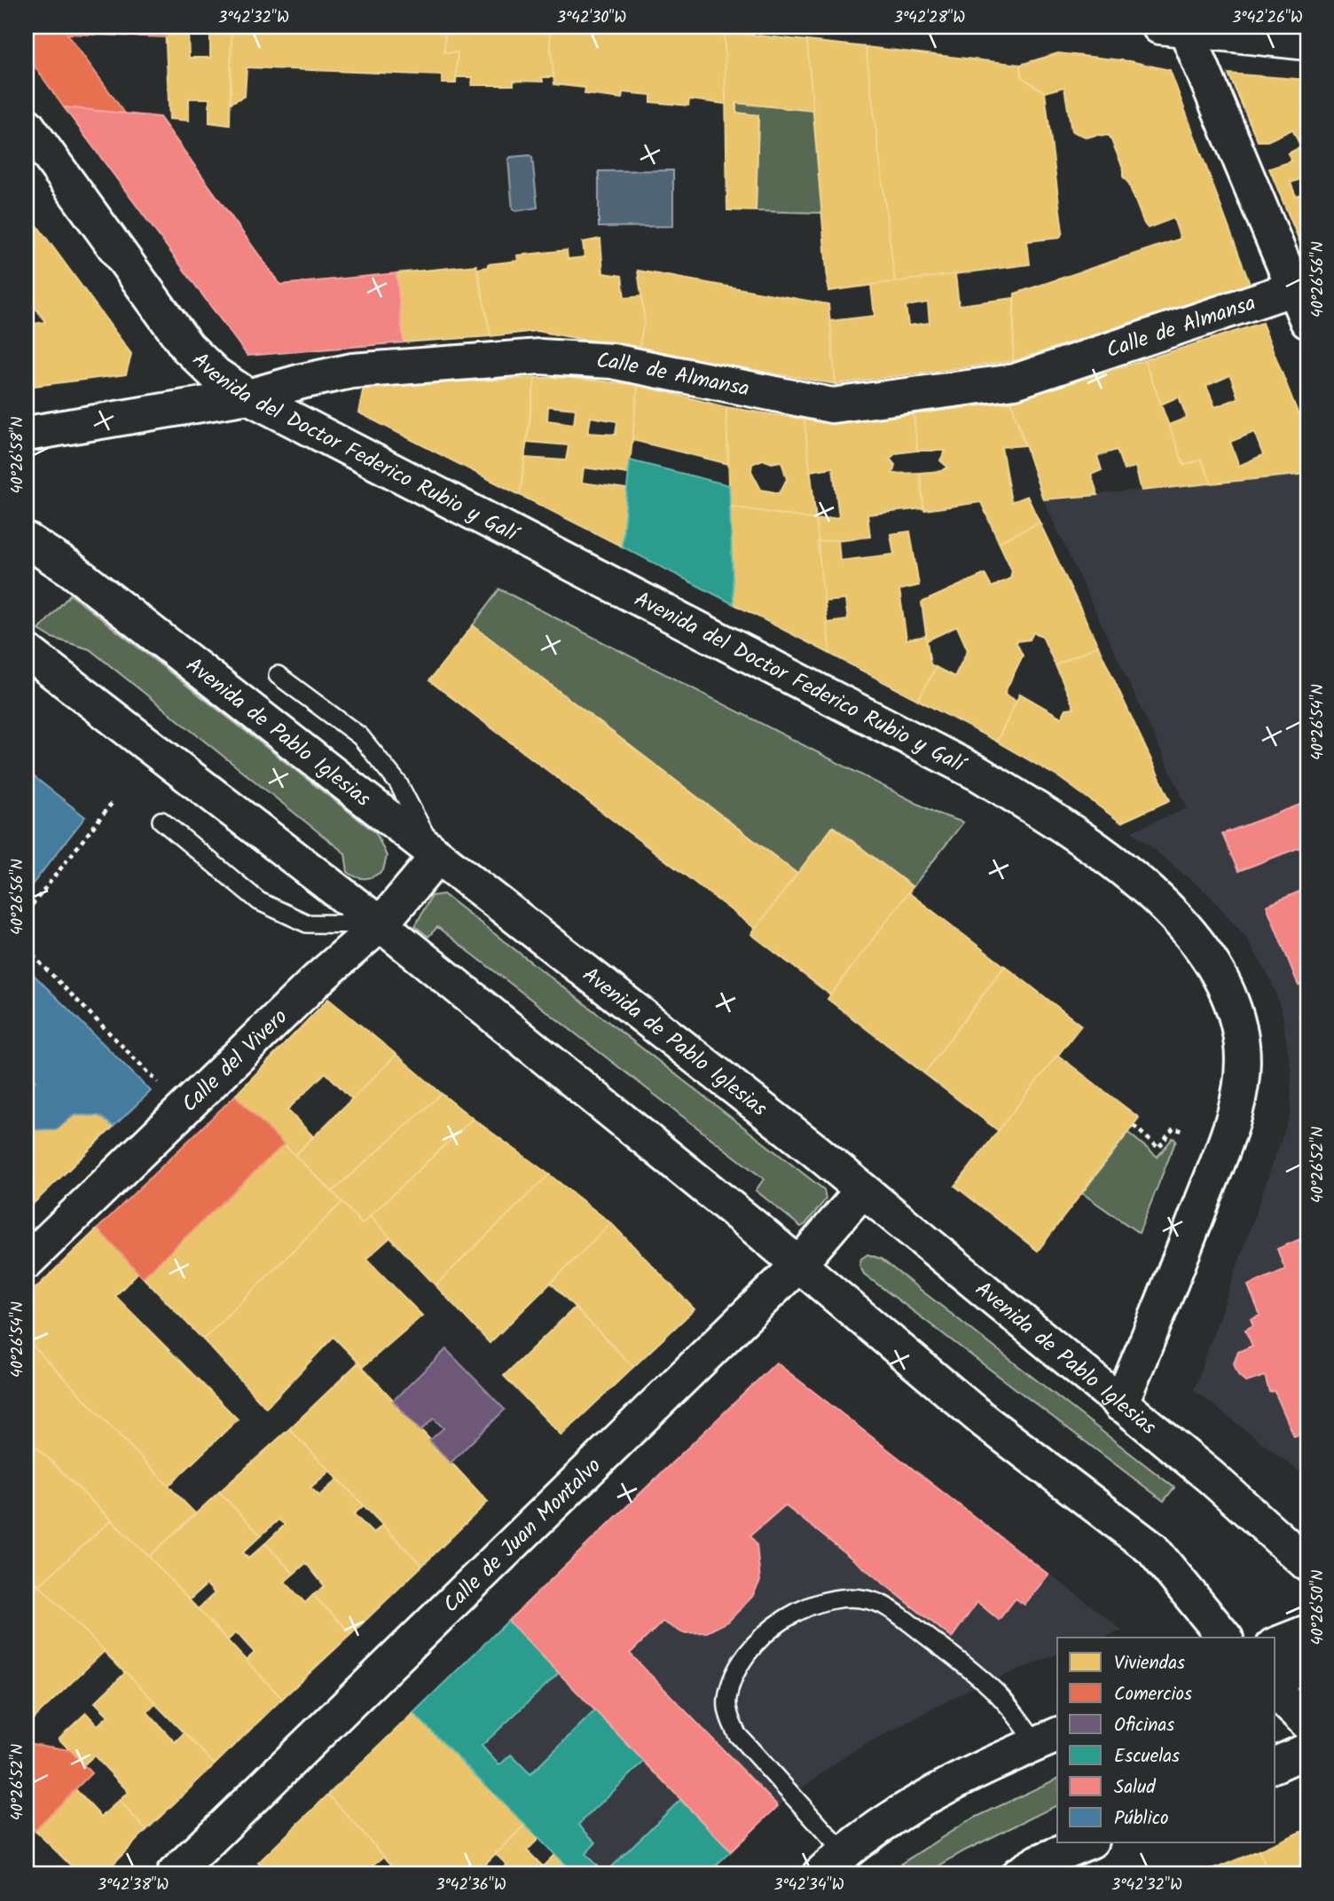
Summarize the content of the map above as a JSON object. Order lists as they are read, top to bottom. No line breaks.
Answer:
{"streets":{"street":["Calle de Almansa","Avenida del Doctor Federico Rubio y Galí","Avenida de Pablo Iglesias","Calle del Vivero","Calle de Juan Montalvo"]},"crossings":[["Calle de Almansa","Avenida del Doctor Federico Rubio y Galí"],["Avenida del Doctor Federico Rubio y Galí","Avenida de Pablo Iglesias"],["Avenida de Pablo Iglesias","Calle del Vivero"],["Avenida de Pablo Iglesias","Calle de Juan Montalvo"]],"legend":["Viviendas","Comercios","Oficinas","Escuelas","Salud","Público"],"coordinates":["3°42'32\"W","3°42'30\"W","3°42'28\"W","3°42'26\"W","40°26'56\"N","40°26'58\"N","40°26'54\"N","40°26'52\"N","40°26'50\"N","3°42'38\"W","3°42'36\"W","3°42'34\"W"]}
